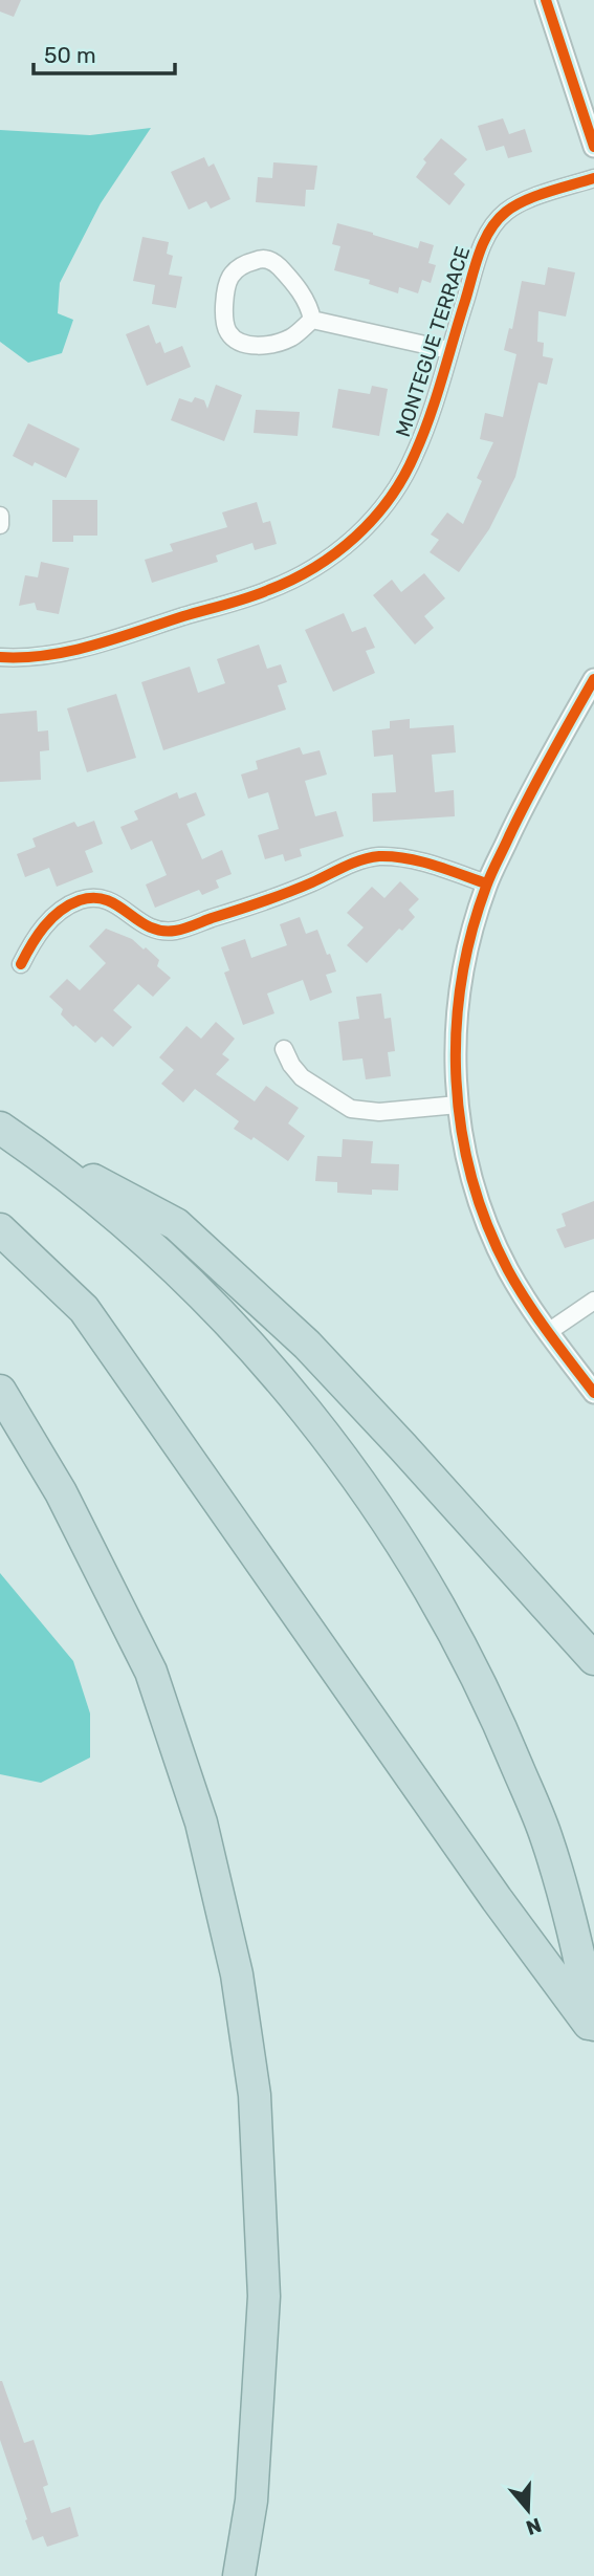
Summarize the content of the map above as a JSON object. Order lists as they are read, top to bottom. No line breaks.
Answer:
{"streets":{"street":["MONTEGUE TERRACE"]},"scale_bar":"50 m","north":"bottom"}
